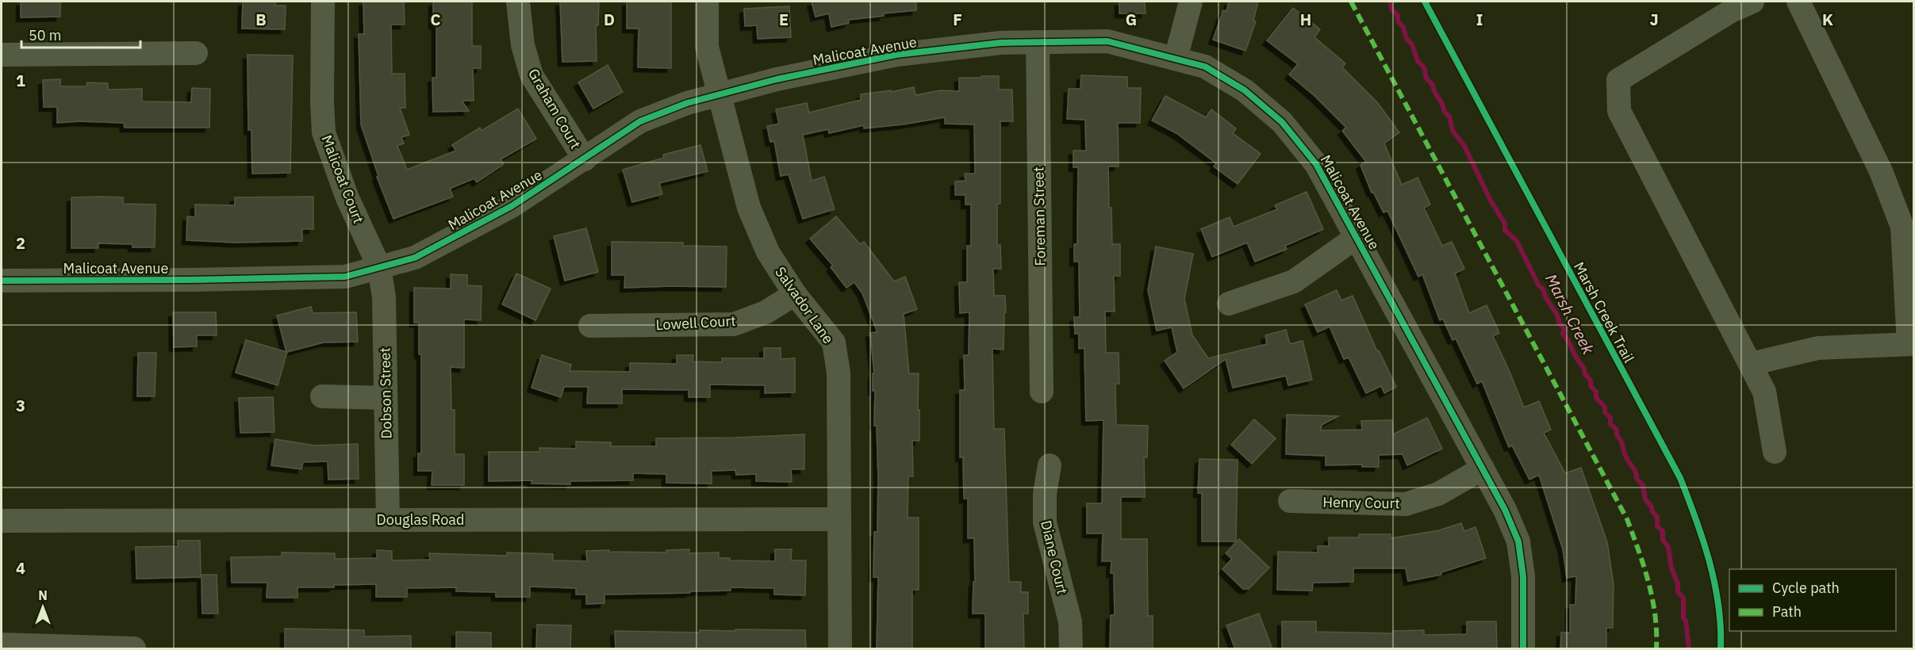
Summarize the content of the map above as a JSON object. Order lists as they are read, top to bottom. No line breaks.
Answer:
{"streets":{"street":["Malicoat Avenue","Graham Court","Malicoat Court","Foreman Street","Salvador Lane","Lowell Court","Dobson Street","Henry Court","Douglas Road","Diane Court"],"cycle path":["Marsh Creek Trail"]},"crossings":[["Malicoat Avenue","Graham Court"],["Malicoat Avenue","Malicoat Court"],["Malicoat Avenue","Foreman Street"],["Malicoat Avenue","Salvador Lane"],["Malicoat Avenue","Dobson Street"],["Malicoat Avenue","Henry Court"],["Malicoat Court","Dobson Street"],["Salvador Lane","Lowell Court"],["Salvador Lane","Douglas Road"],["Dobson Street","Douglas Road"]],"water":["Marsh Creek"],"legend":["Cycle path","Path"],"scale_bar":"50 m","north":"top","grid":{"columns":["B","C","D","E","F","G","H","I","J","K"],"rows":["1","2","3","4"]}}
